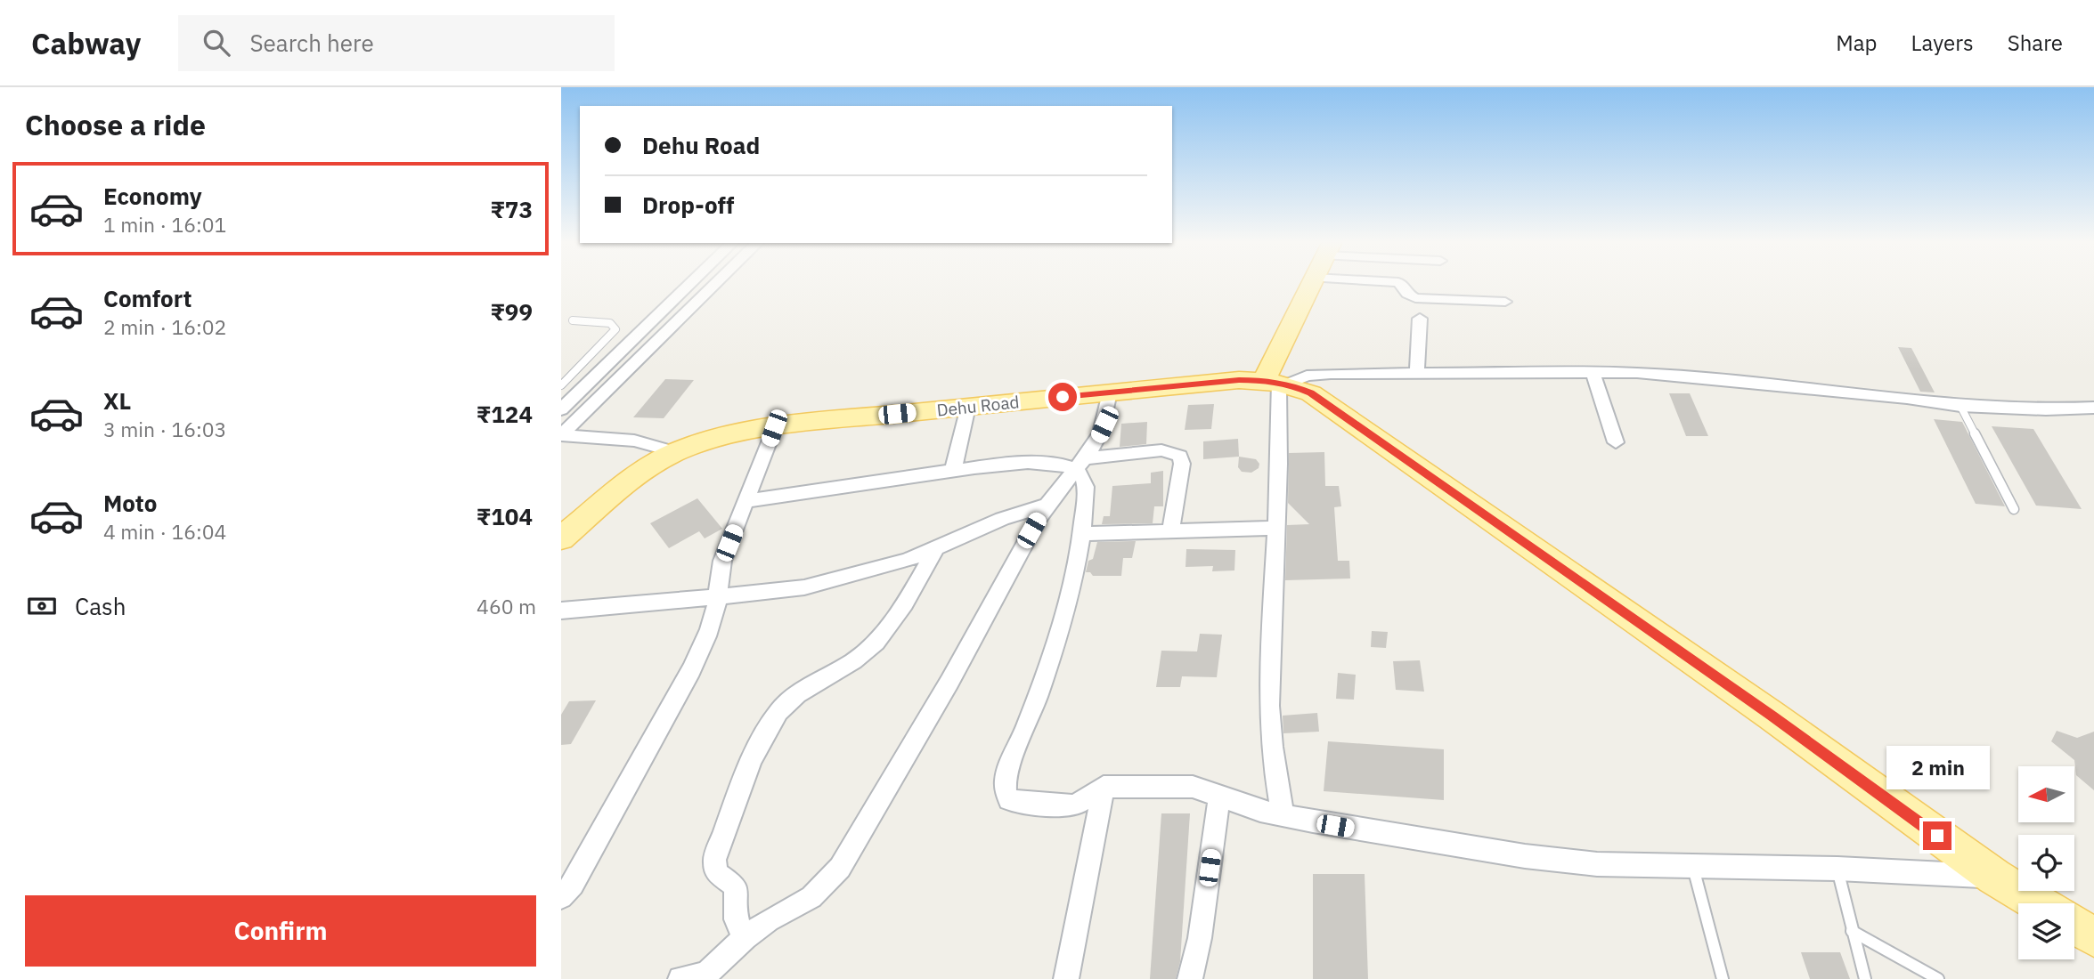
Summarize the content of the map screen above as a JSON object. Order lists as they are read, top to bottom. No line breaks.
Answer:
{"streets":{"main road":["Dehu Road"]},"north":"left","page":{"header":"Cabway","search":"Search here","nav":["Map","Layers","Share"],"heading":"Choose a ride","banner":["Dehu Road","Drop-off"],"list":[{"name":"Economy","note":"1 min · 16:01","value":"₹73"},{"name":"Comfort","note":"2 min · 16:02","value":"₹99"},{"name":"XL","note":"3 min · 16:03","value":"₹124"},{"name":"Moto","note":"4 min · 16:04","value":"₹104"}],"pay":["Cash","460 m"],"bubble":"2 min","buttons":"Confirm"}}
